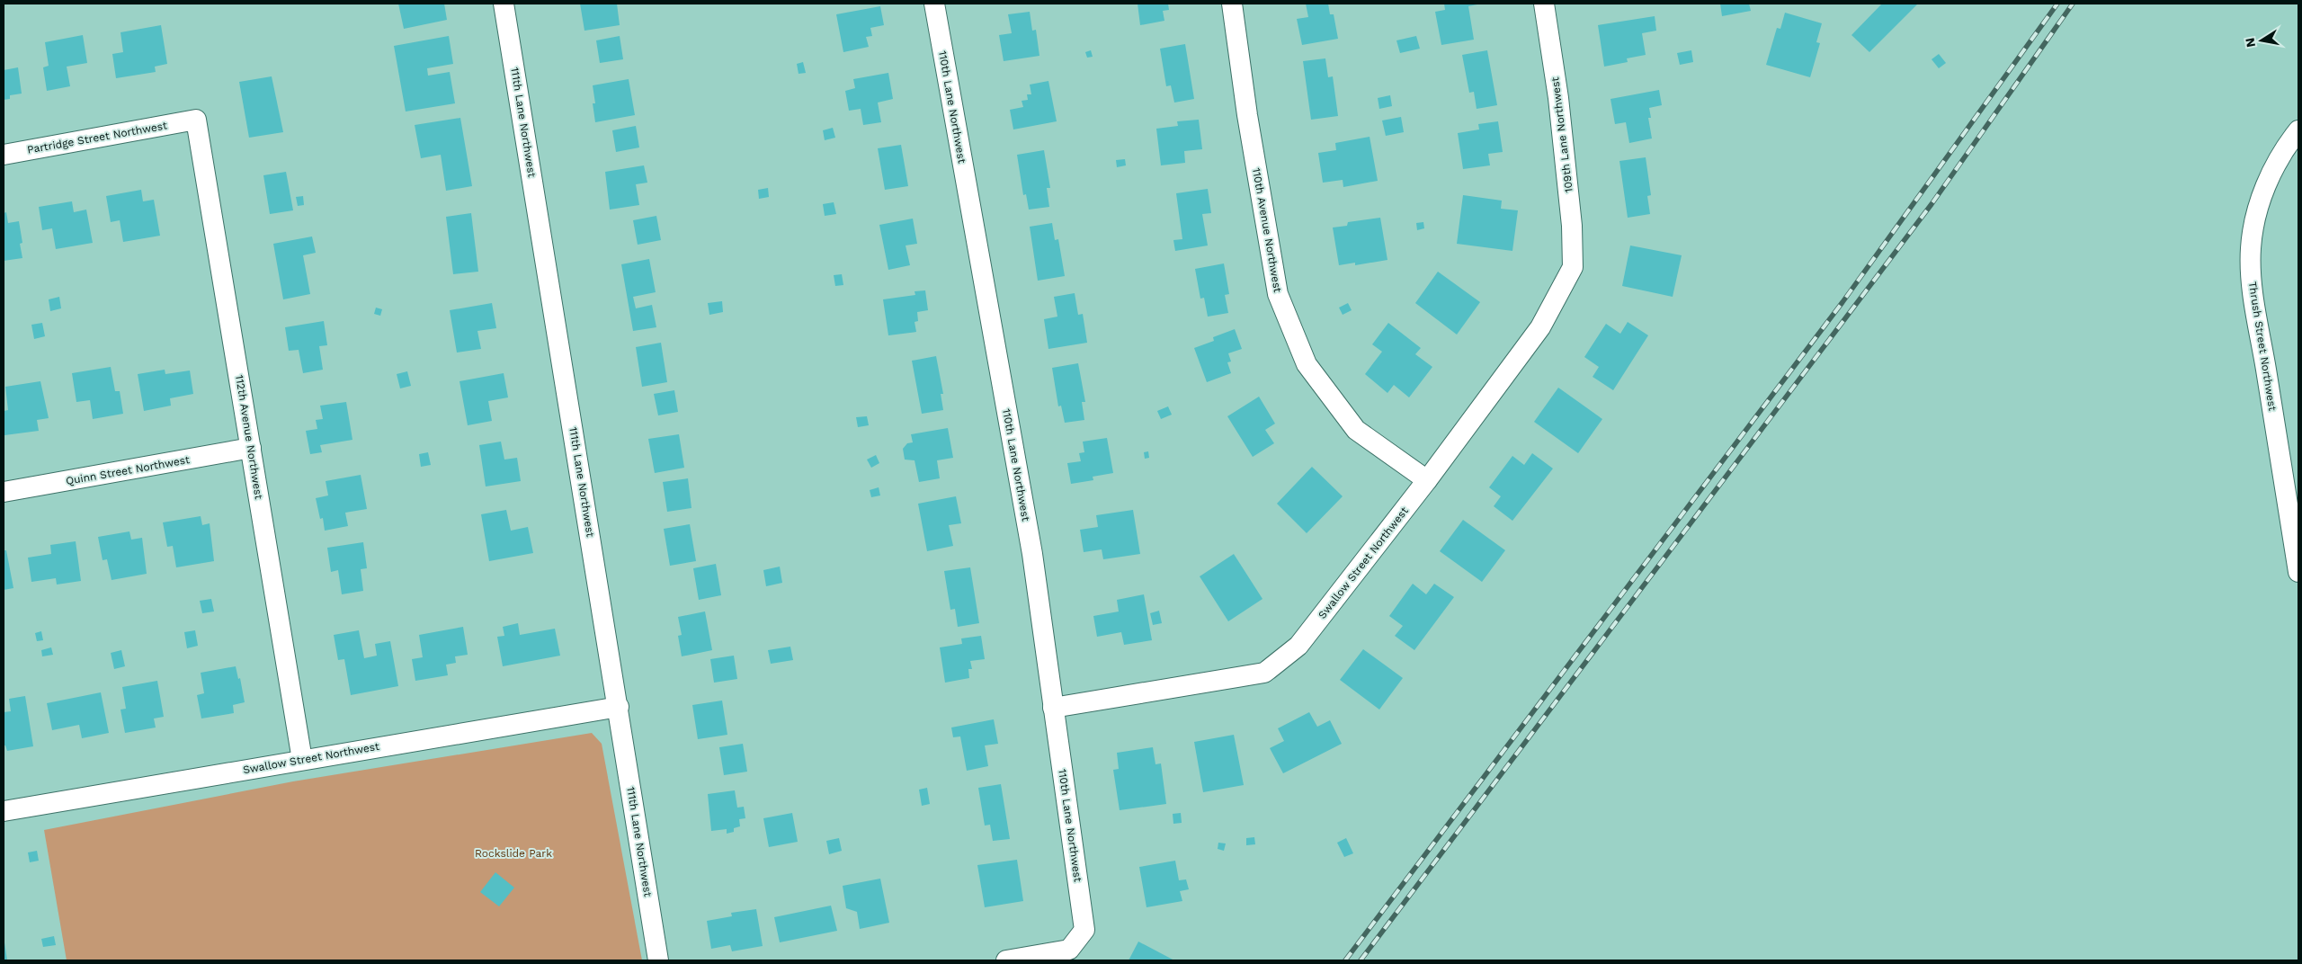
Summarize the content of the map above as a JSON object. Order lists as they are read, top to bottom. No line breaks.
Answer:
{"streets":{"street":["110th Lane Northwest","111th Lane Northwest","109th Lane Northwest","Partridge Street Northwest","110th Avenue Northwest","Thrush Street Northwest","112th Avenue Northwest","Quinn Street Northwest","Swallow Street Northwest"]},"crossings":[["110th Lane Northwest","Swallow Street Northwest"],["111th Lane Northwest","Swallow Street Northwest"],["109th Lane Northwest","Swallow Street Northwest"],["Partridge Street Northwest","112th Avenue Northwest"],["110th Avenue Northwest","Swallow Street Northwest"],["112th Avenue Northwest","Quinn Street Northwest"],["112th Avenue Northwest","Swallow Street Northwest"]],"parks":["Rockslide Park"],"north":"left"}
